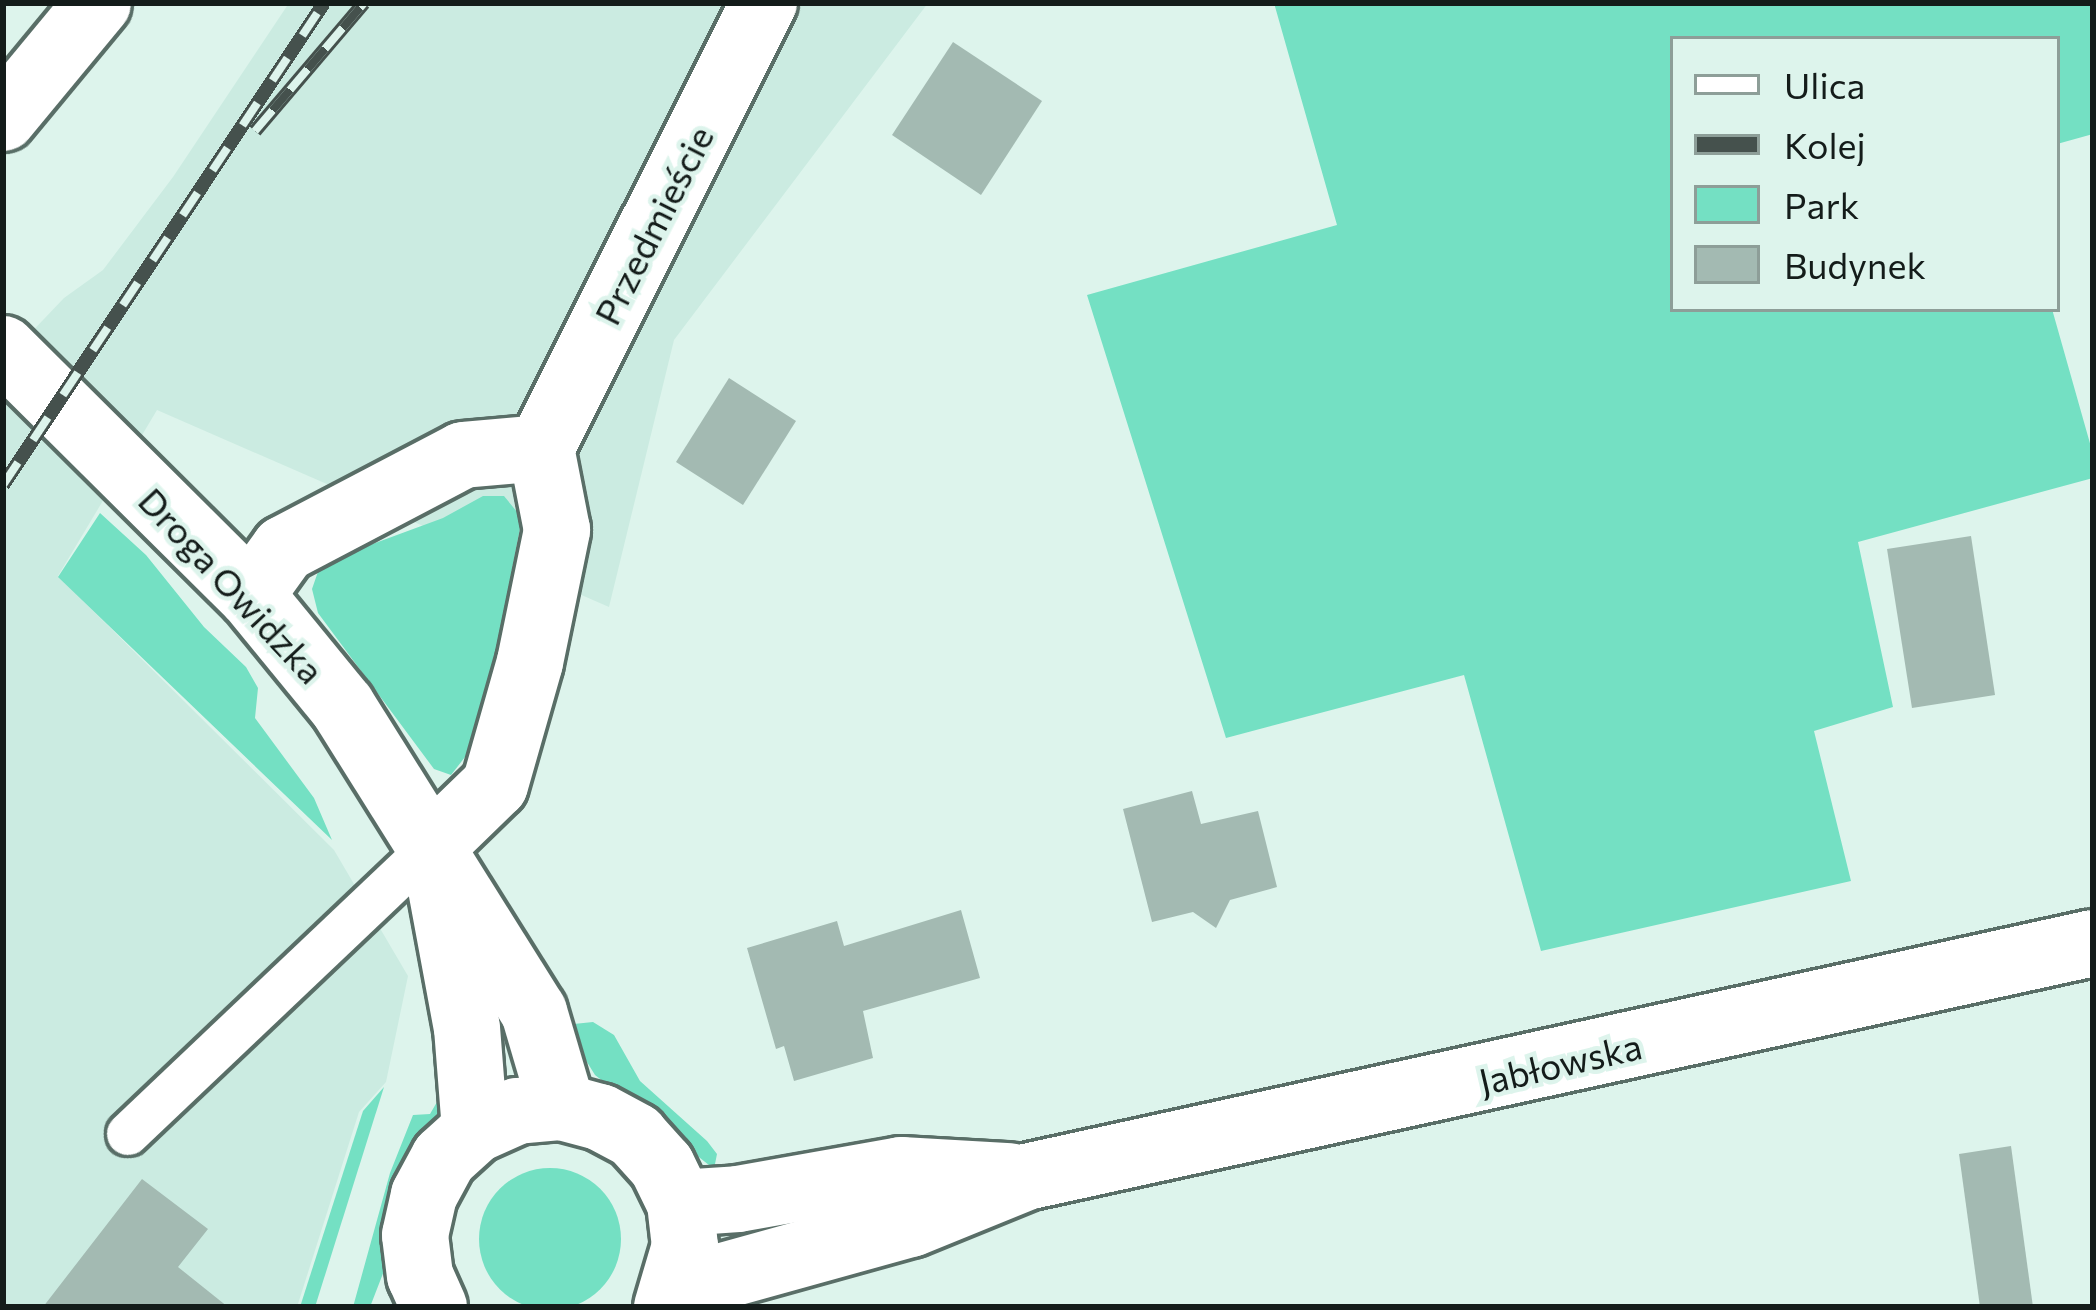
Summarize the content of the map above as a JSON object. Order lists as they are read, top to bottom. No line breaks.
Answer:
{"streets":{"street":["Przedmieście","Droga Owidzka","Jabłowska"]},"legend":["Ulica","Kolej","Park","Budynek"]}
